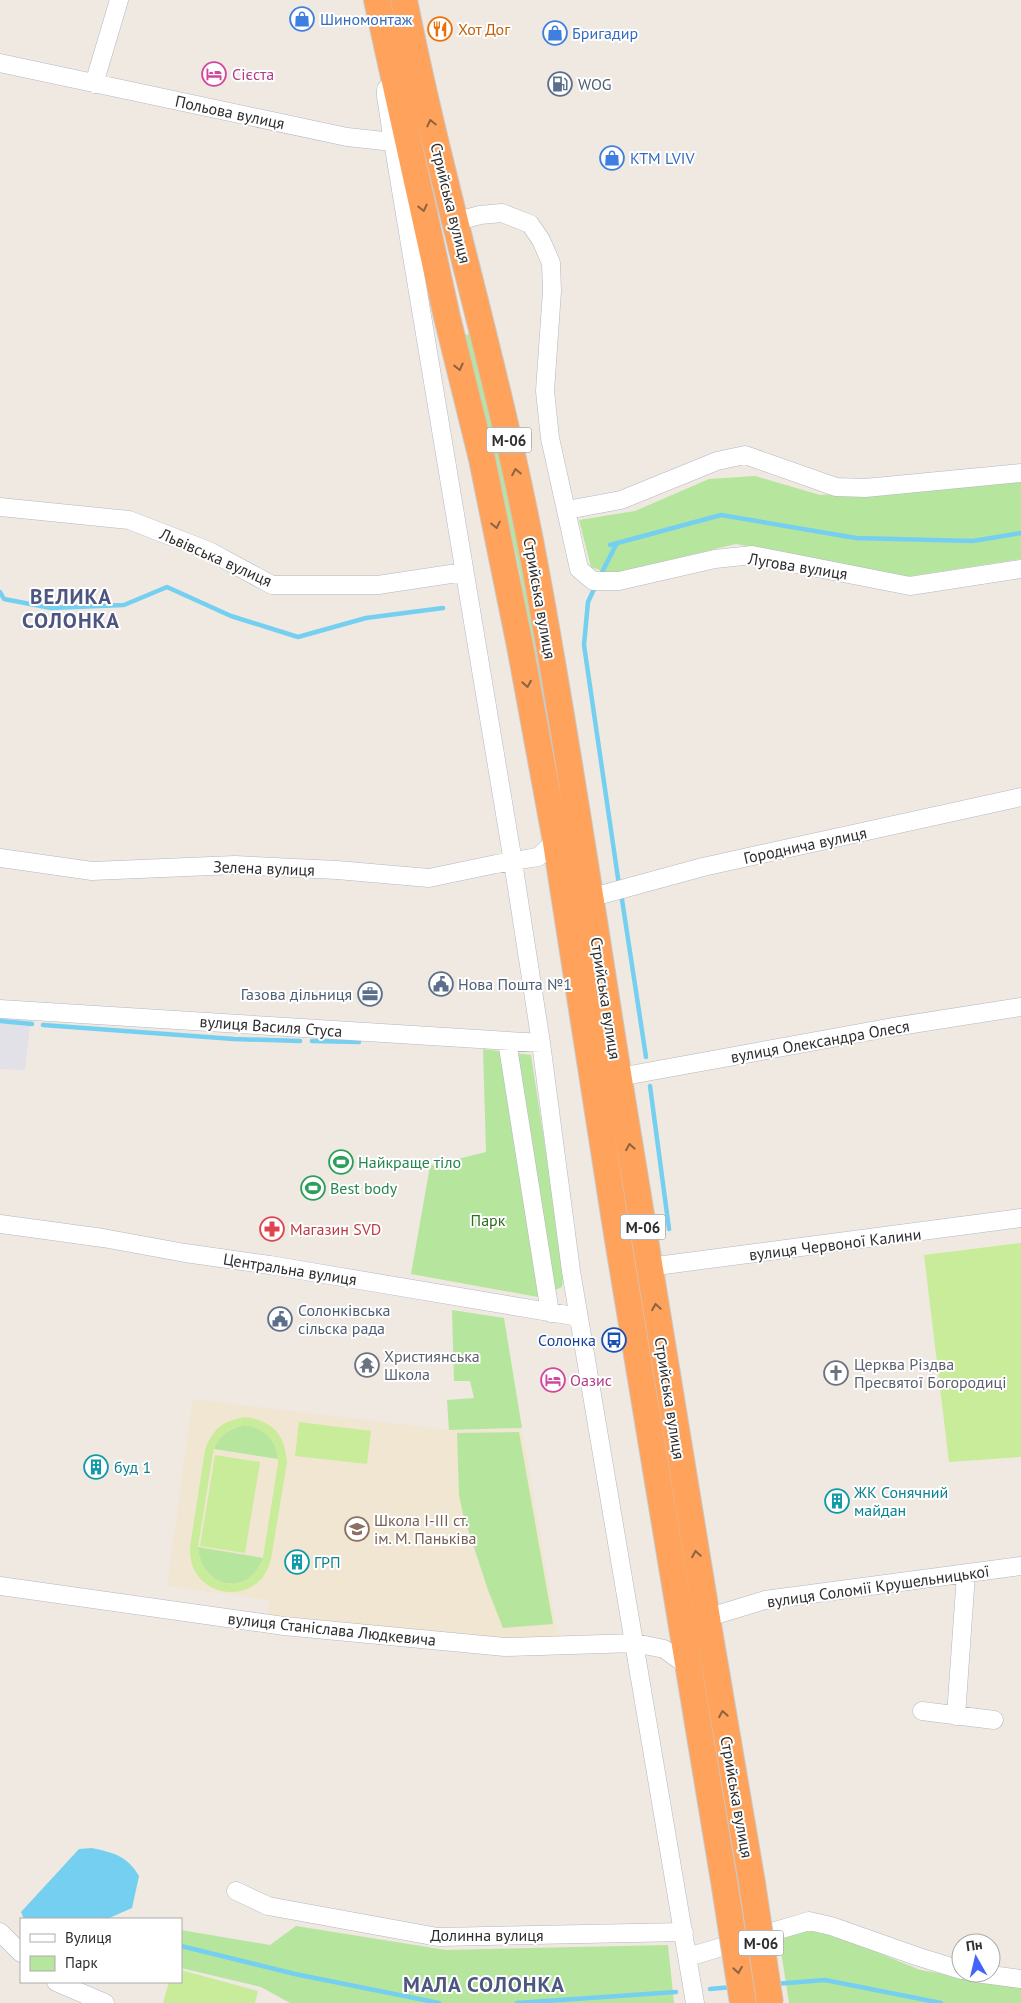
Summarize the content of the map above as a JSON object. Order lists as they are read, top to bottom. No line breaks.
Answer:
{"streets":{"highway":["Стрийська вулиця","М-06"],"street":["Польова вулиця","Львівська вулиця","Лугова вулиця","Городнича вулиця","Зелена вулиця","вулиця Василя Стуса","вулиця Олександра Олеся","вулиця Червоної Калини","Центральна вулиця","вулиця Соломії Крушельницької","вулиця Станіслава Людкевича","Долинна вулиця"]},"crossings":[["Стрийська вулиця","Лугова вулиця"],["Стрийська вулиця","Городнича вулиця"],["Стрийська вулиця","Зелена вулиця"],["Стрийська вулиця","вулиця Олександра Олеся"],["Стрийська вулиця","вулиця Червоної Калини"],["Стрийська вулиця","вулиця Соломії Крушельницької"],["Стрийська вулиця","вулиця Станіслава Людкевича"]],"districts":["ВЕЛИКА СОЛОНКА","МАЛА СОЛОНКА"],"parks":["Парк"],"places":{"shop":["Шиномонтаж","Бригадир","KTM LVIV"],"restaurant":["Хот Дог"],"hotel":["Сієста","Оазис"],"fuel station":["WOG"],"public building":["Нова Пошта №1","Солонківська сільска рада"],"office":["Газова дільниця"],"sports":["Найкраще тіло","Best body"],"pharmacy":["Магазин SVD"],"bus stop":["Солонка"],"temple":["Християнська Школа"],"church":["Церква Різдва Пресвятої Богородиці"],"building":["буд 1","ЖК Сонячний майдан","ГРП"],"school or university":["Школа І-ІІІ ст. ім. М. Паньківа"]},"legend":["Вулиця","Парк"],"north":"top"}
